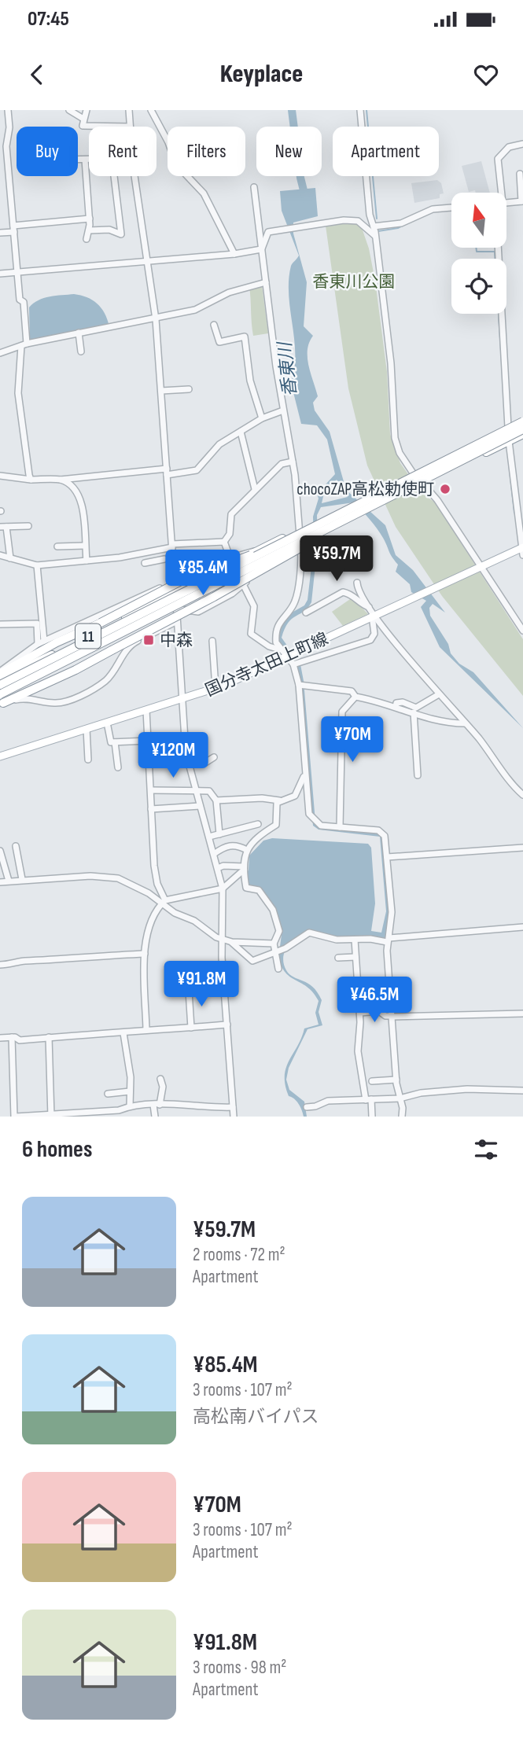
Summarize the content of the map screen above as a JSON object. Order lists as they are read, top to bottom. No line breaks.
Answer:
{"streets":{"highway":["11"],"main road":["国分寺太田上町線"]},"water":["香東川"],"parks":["香東川公園"],"places":{"other":["chocoZAP高松勅使町"],"transit":["中森"]},"north":"top","page":{"status":"07:45","header":"Keyplace","chip":["Buy","Rent","Filters","New","Apartment"],"price":["¥59.7M","¥85.4M","¥70M","¥120M","¥91.8M","¥46.5M"],"heading":"6 homes","list":[{"name":"¥59.7M","note":"2 rooms · 72 m² · Apartment"},{"name":"¥85.4M","note":"3 rooms · 107 m² · 高松南バイパス"},{"name":"¥70M","note":"3 rooms · 107 m² · Apartment"},{"name":"¥91.8M","note":"3 rooms · 98 m² · Apartment"}]}}
